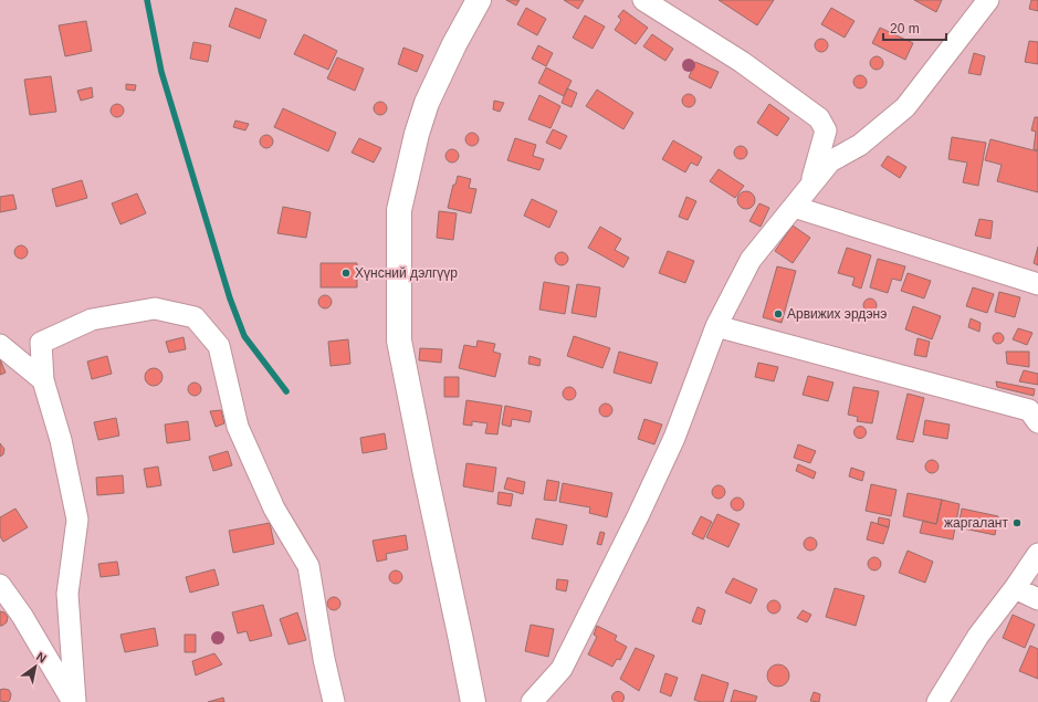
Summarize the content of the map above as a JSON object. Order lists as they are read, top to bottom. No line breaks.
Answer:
{"places":["Хүнсний дэлгүүр","Арвижих эрдэнэ","жаргалант"],"scale_bar":"20 m","north":"top right"}
